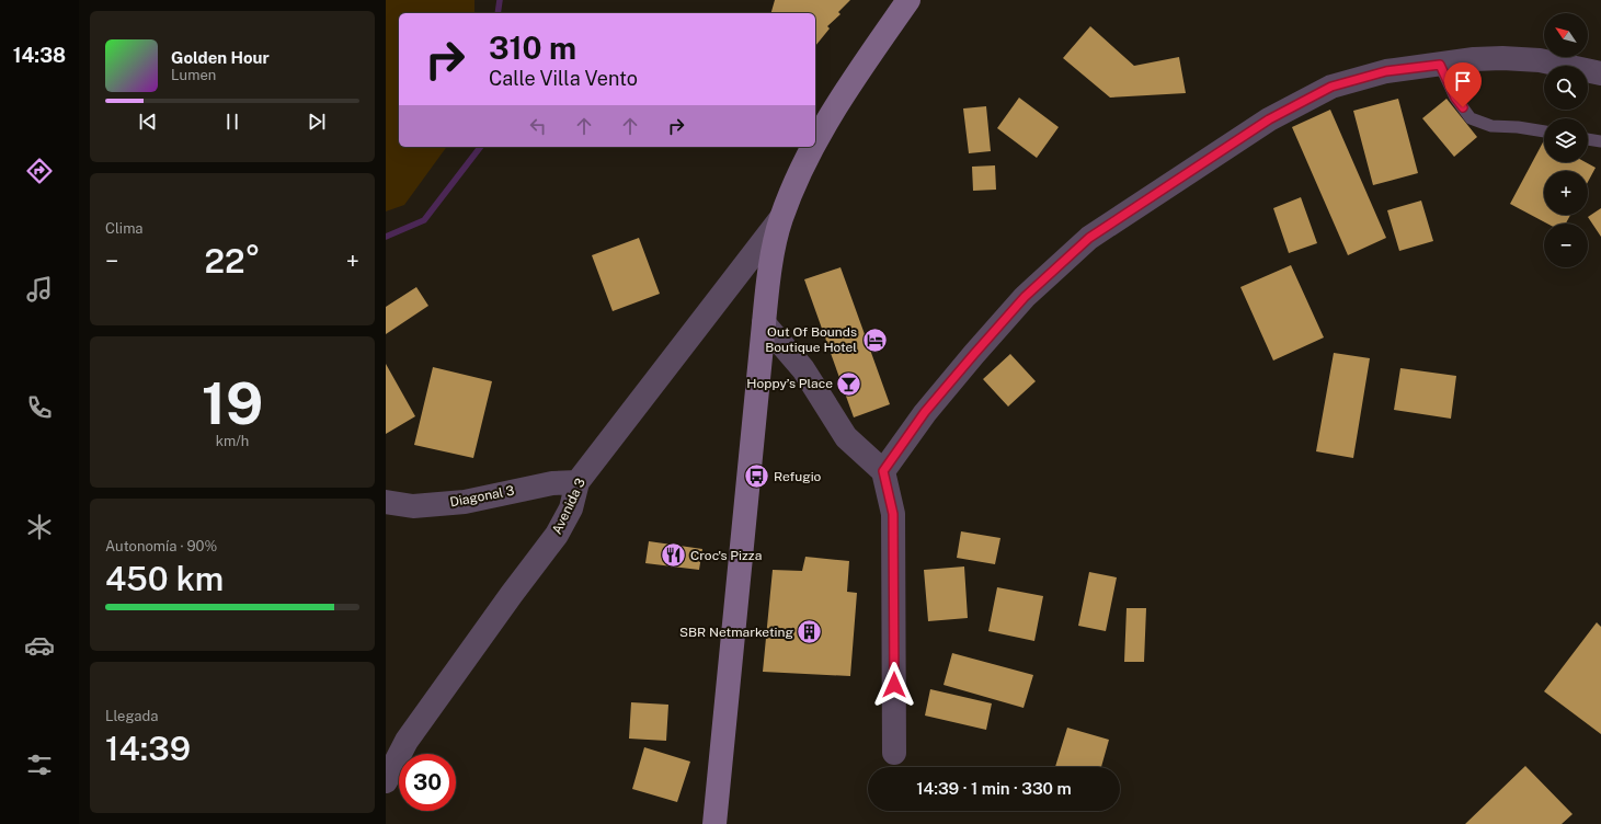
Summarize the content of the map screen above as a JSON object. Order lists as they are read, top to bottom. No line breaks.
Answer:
{"streets":{"street":["Diagonal 3","Avenida 3"]},"crossings":[["Diagonal 3","Avenida 3"]],"places":{"hotel":["Out Of Bounds Boutique Hotel"],"bar":["Hoppy’s Place"],"bus stop":["Refugio"],"restaurant":["Croc's Pizza"],"building":["SBR Netmarketing"]},"north":"top left","page":{"tabs":"14:38","map_buttons":["+","−"],"turn":["310 m","Calle Villa Vento"],"song":["Golden Hour","Lumen"],"tile":["Clima",["19","km/h"],["Autonomía · 90%","450 km"],["Llegada","14:39"]],"heat":["−","22°","+"],"limit":"30","trip":"14:39 · 1 min · 330 m"}}
